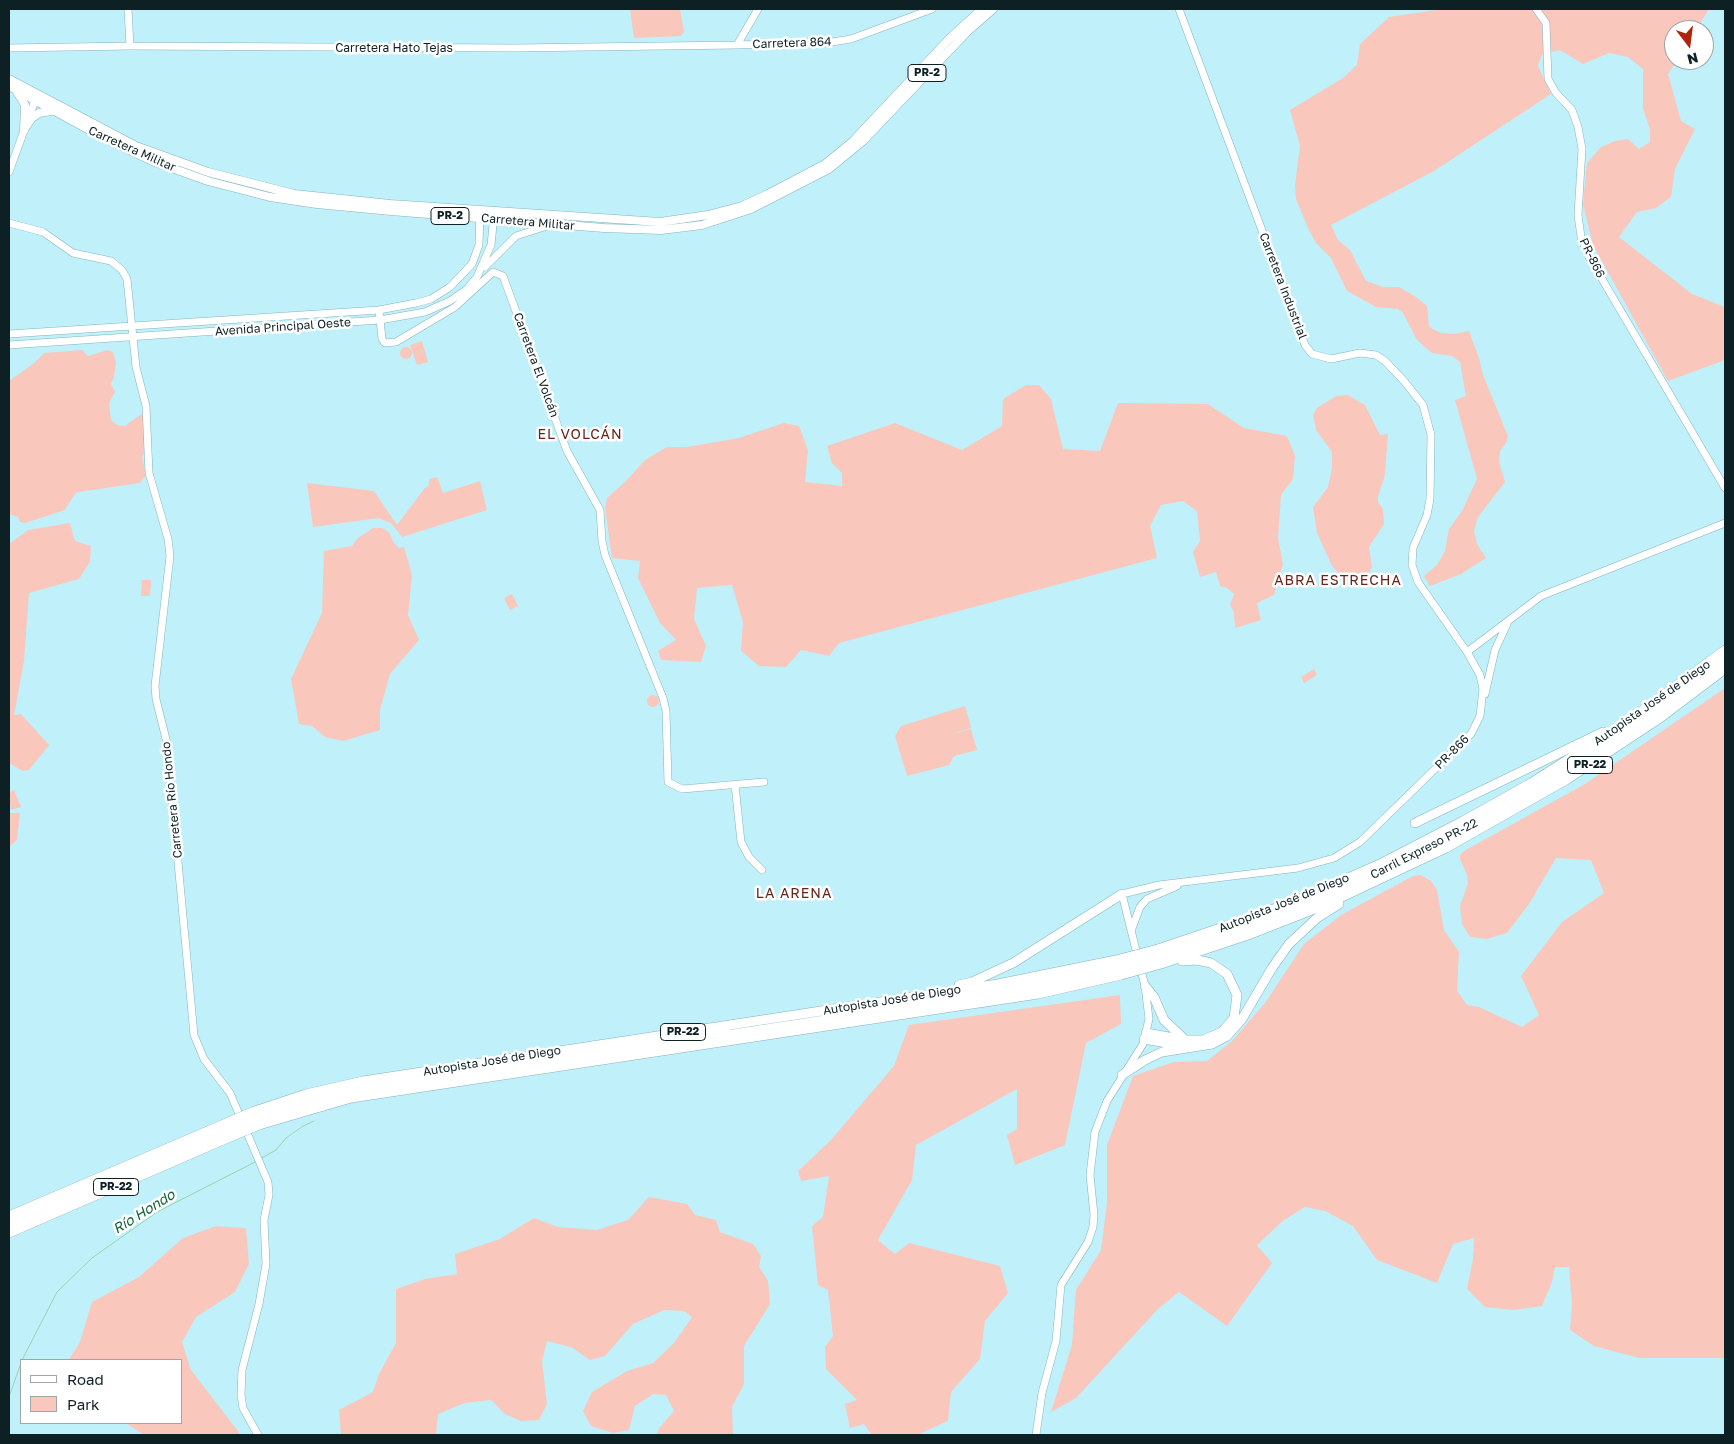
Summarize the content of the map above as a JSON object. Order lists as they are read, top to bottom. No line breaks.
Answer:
{"streets":{"highway":["Autopista José de Diego","PR-22","Carril Expreso PR-22"],"main road":["PR-2","Carretera Militar"],"street":["Carretera 864","Carretera Hato Tejas","PR-866","Carretera Industrial","Avenida Principal Oeste","Carretera El Volcán","Carretera Río Hondo"]},"crossings":[["Carretera 864","Carretera Hato Tejas"],["Carretera Militar","Avenida Principal Oeste"],["PR-866","Carretera Industrial"],["Avenida Principal Oeste","Carretera El Volcán"],["Avenida Principal Oeste","Carretera Río Hondo"],["Autopista José de Diego","Carril Expreso PR-22"]],"districts":["EL VOLCÁN","ABRA ESTRECHA","LA ARENA"],"water":["Río Hondo"],"legend":["Road","Park"],"north":"bottom"}
